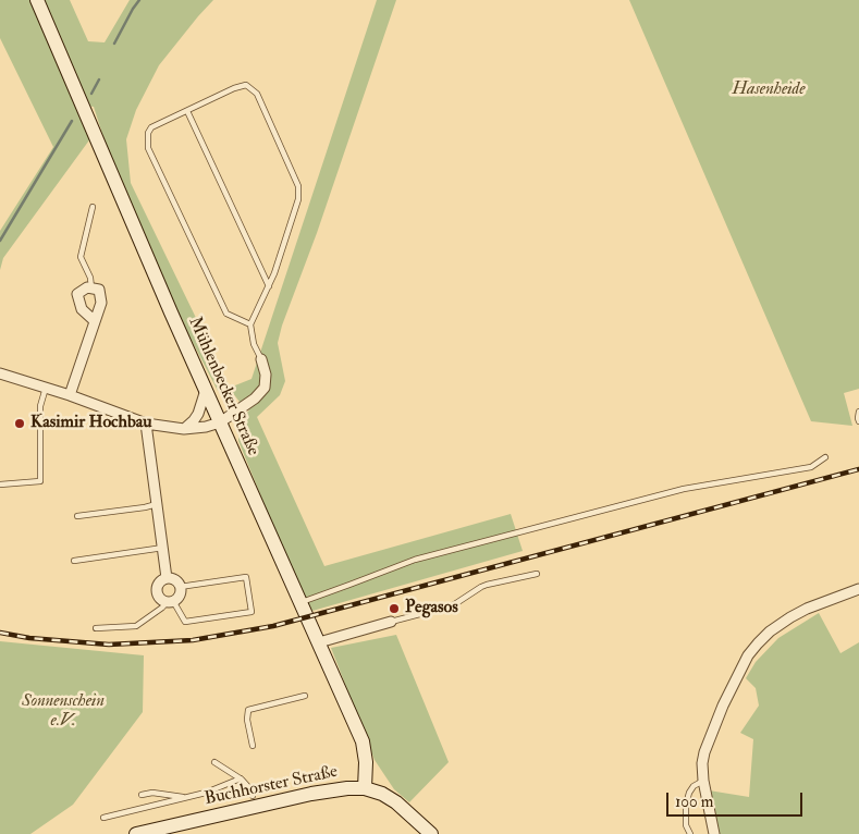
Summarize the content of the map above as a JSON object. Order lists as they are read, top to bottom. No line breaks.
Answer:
{"streets":{"main road":["Mühlenbecker Straße","Buchhorster Straße"]},"crossings":[["Mühlenbecker Straße","Buchhorster Straße"]],"parks":["Hasenheide","Sonnenschein e.V."],"places":["Kasimir Hochbau","Pegasos"],"scale_bar":"100 m"}
